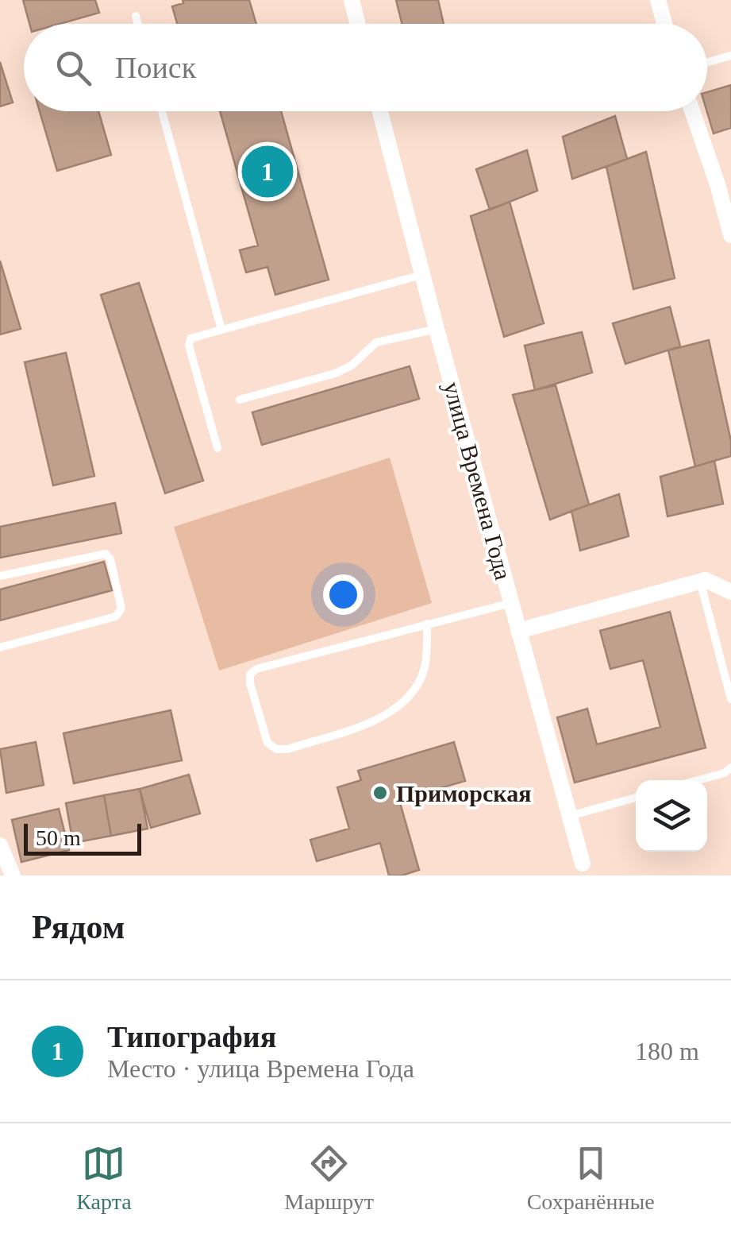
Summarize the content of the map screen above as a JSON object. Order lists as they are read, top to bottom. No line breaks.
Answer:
{"streets":{"street":["улица Времена Года"]},"places":["Приморская"],"scale_bar":"50 m","page":{"search":"Поиск","pins":"1","scale":"50 m","heading":"Рядом","list":[{"mark":"1","name":"Типография","note":"Место · улица Времена Года","value":"180 m"}],"nav":["Карта","Маршрут","Сохранённые"]}}
